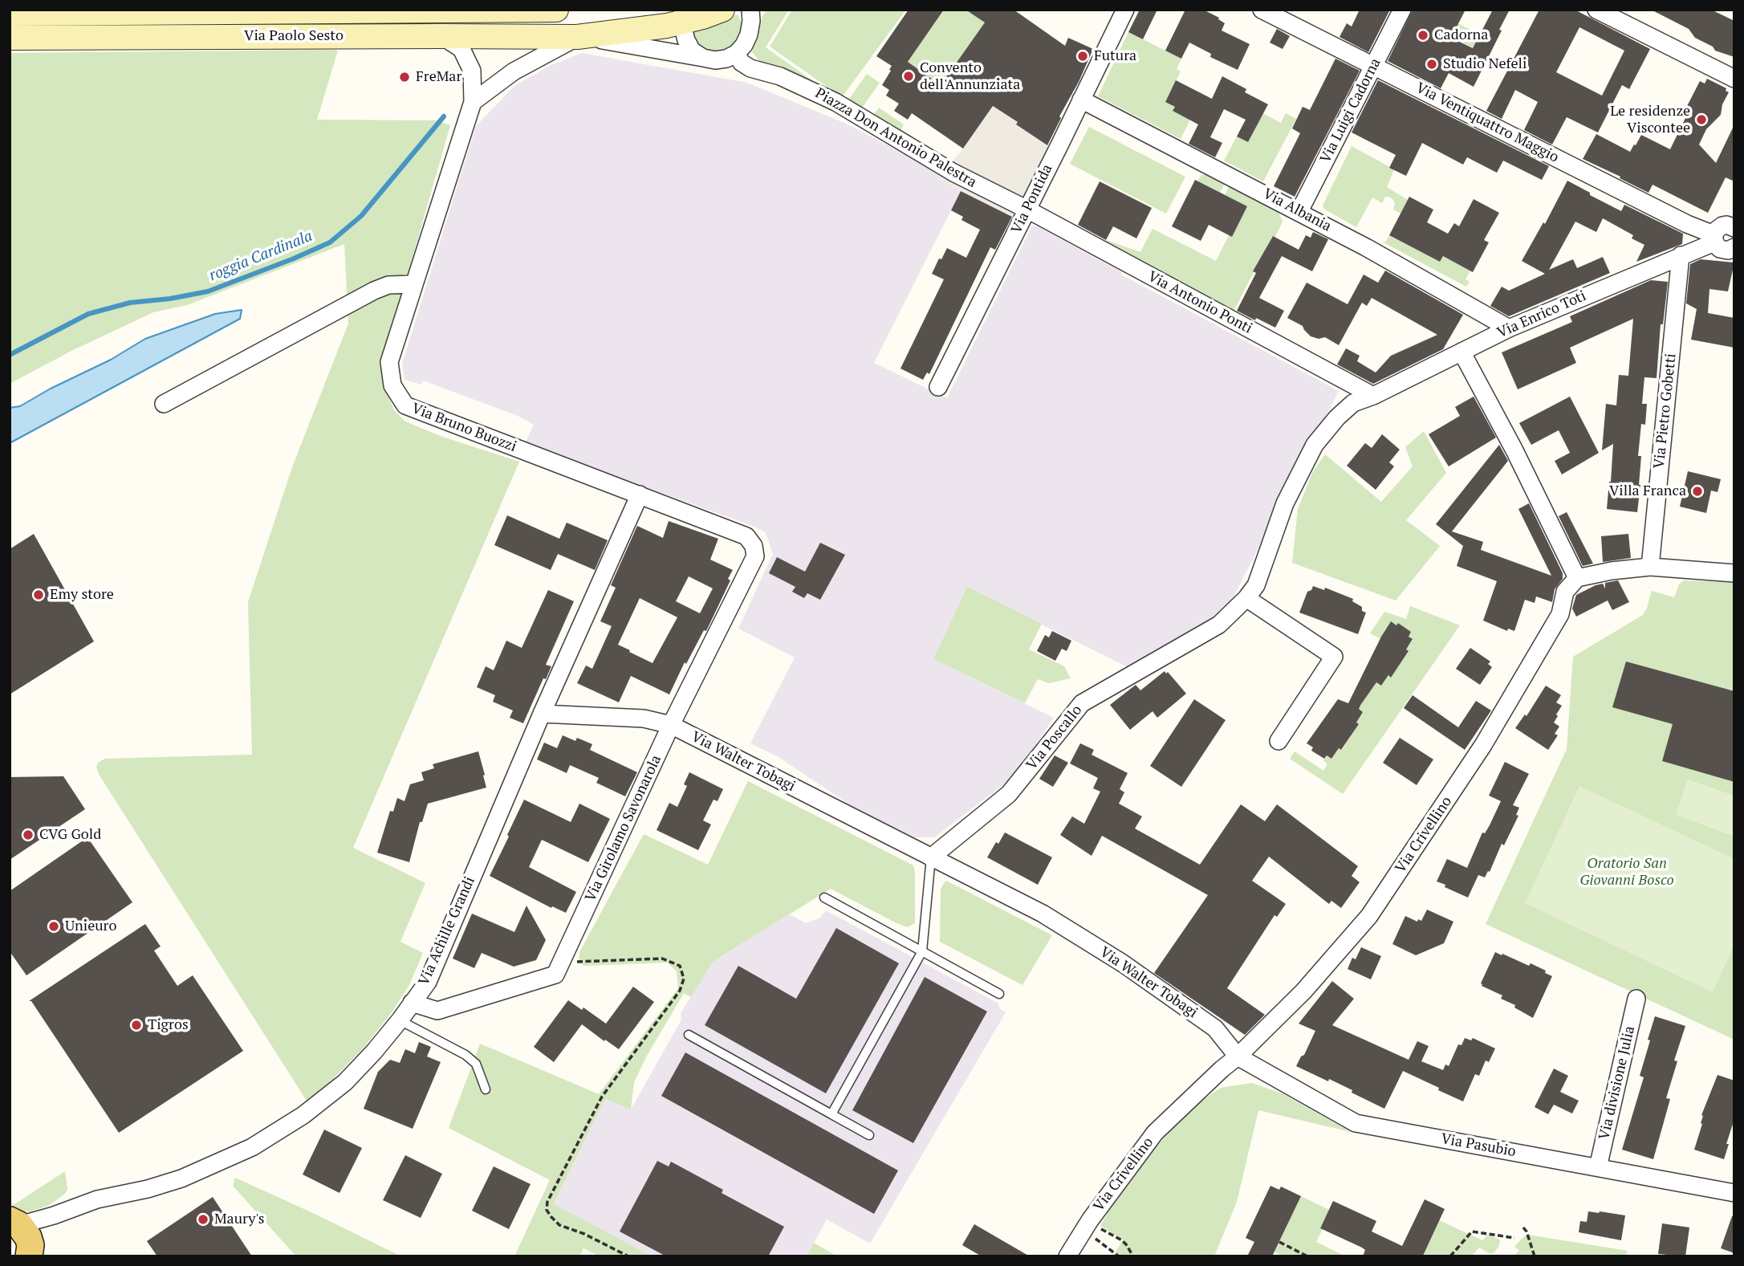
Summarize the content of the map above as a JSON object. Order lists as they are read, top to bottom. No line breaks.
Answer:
{"streets":{"street":["Via Paolo Sesto","Via Luigi Cadorna","Via Ventiquattro Maggio","Piazza Don Antonio Palestra","Via Pontida","Via Albania","Via Antonio Ponti","Via Enrico Toti","Via Pietro Gobetti","Via Bruno Buozzi","Via Poscallo","Via Walter Tobagi","Via Girolamo Savonarola","Via Crivellino","Via Achille Grandi","Via divisione Julia","Via Pasubio"]},"crossings":[["Via Paolo Sesto","Piazza Don Antonio Palestra"],["Via Paolo Sesto","Via Bruno Buozzi"],["Via Luigi Cadorna","Via Ventiquattro Maggio"],["Via Luigi Cadorna","Via Albania"],["Via Ventiquattro Maggio","Via Enrico Toti"],["Piazza Don Antonio Palestra","Via Pontida"],["Piazza Don Antonio Palestra","Via Antonio Ponti"],["Via Pontida","Via Albania"],["Via Pontida","Via Antonio Ponti"],["Via Albania","Via Enrico Toti"],["Via Antonio Ponti","Via Enrico Toti"],["Via Antonio Ponti","Via Poscallo"],["Via Enrico Toti","Via Pietro Gobetti"],["Via Enrico Toti","Via Poscallo"],["Via Bruno Buozzi","Via Girolamo Savonarola"],["Via Bruno Buozzi","Via Achille Grandi"],["Via Poscallo","Via Walter Tobagi"],["Via Walter Tobagi","Via Girolamo Savonarola"],["Via Walter Tobagi","Via Crivellino"],["Via Walter Tobagi","Via Achille Grandi"],["Via Walter Tobagi","Via Pasubio"],["Via Girolamo Savonarola","Via Achille Grandi"],["Via Crivellino","Via Pasubio"],["Via divisione Julia","Via Pasubio"]],"water":["roggia Cardinala"],"parks":["Oratorio San Giovanni Bosco"],"places":["Cadorna","Futura","Studio Nefeli","Convento dell'Annunziata","FreMar","Le residenze Viscontee","Villa Franca","Emy store","CVG Gold","Unieuro","Tigros","Maury's"]}
